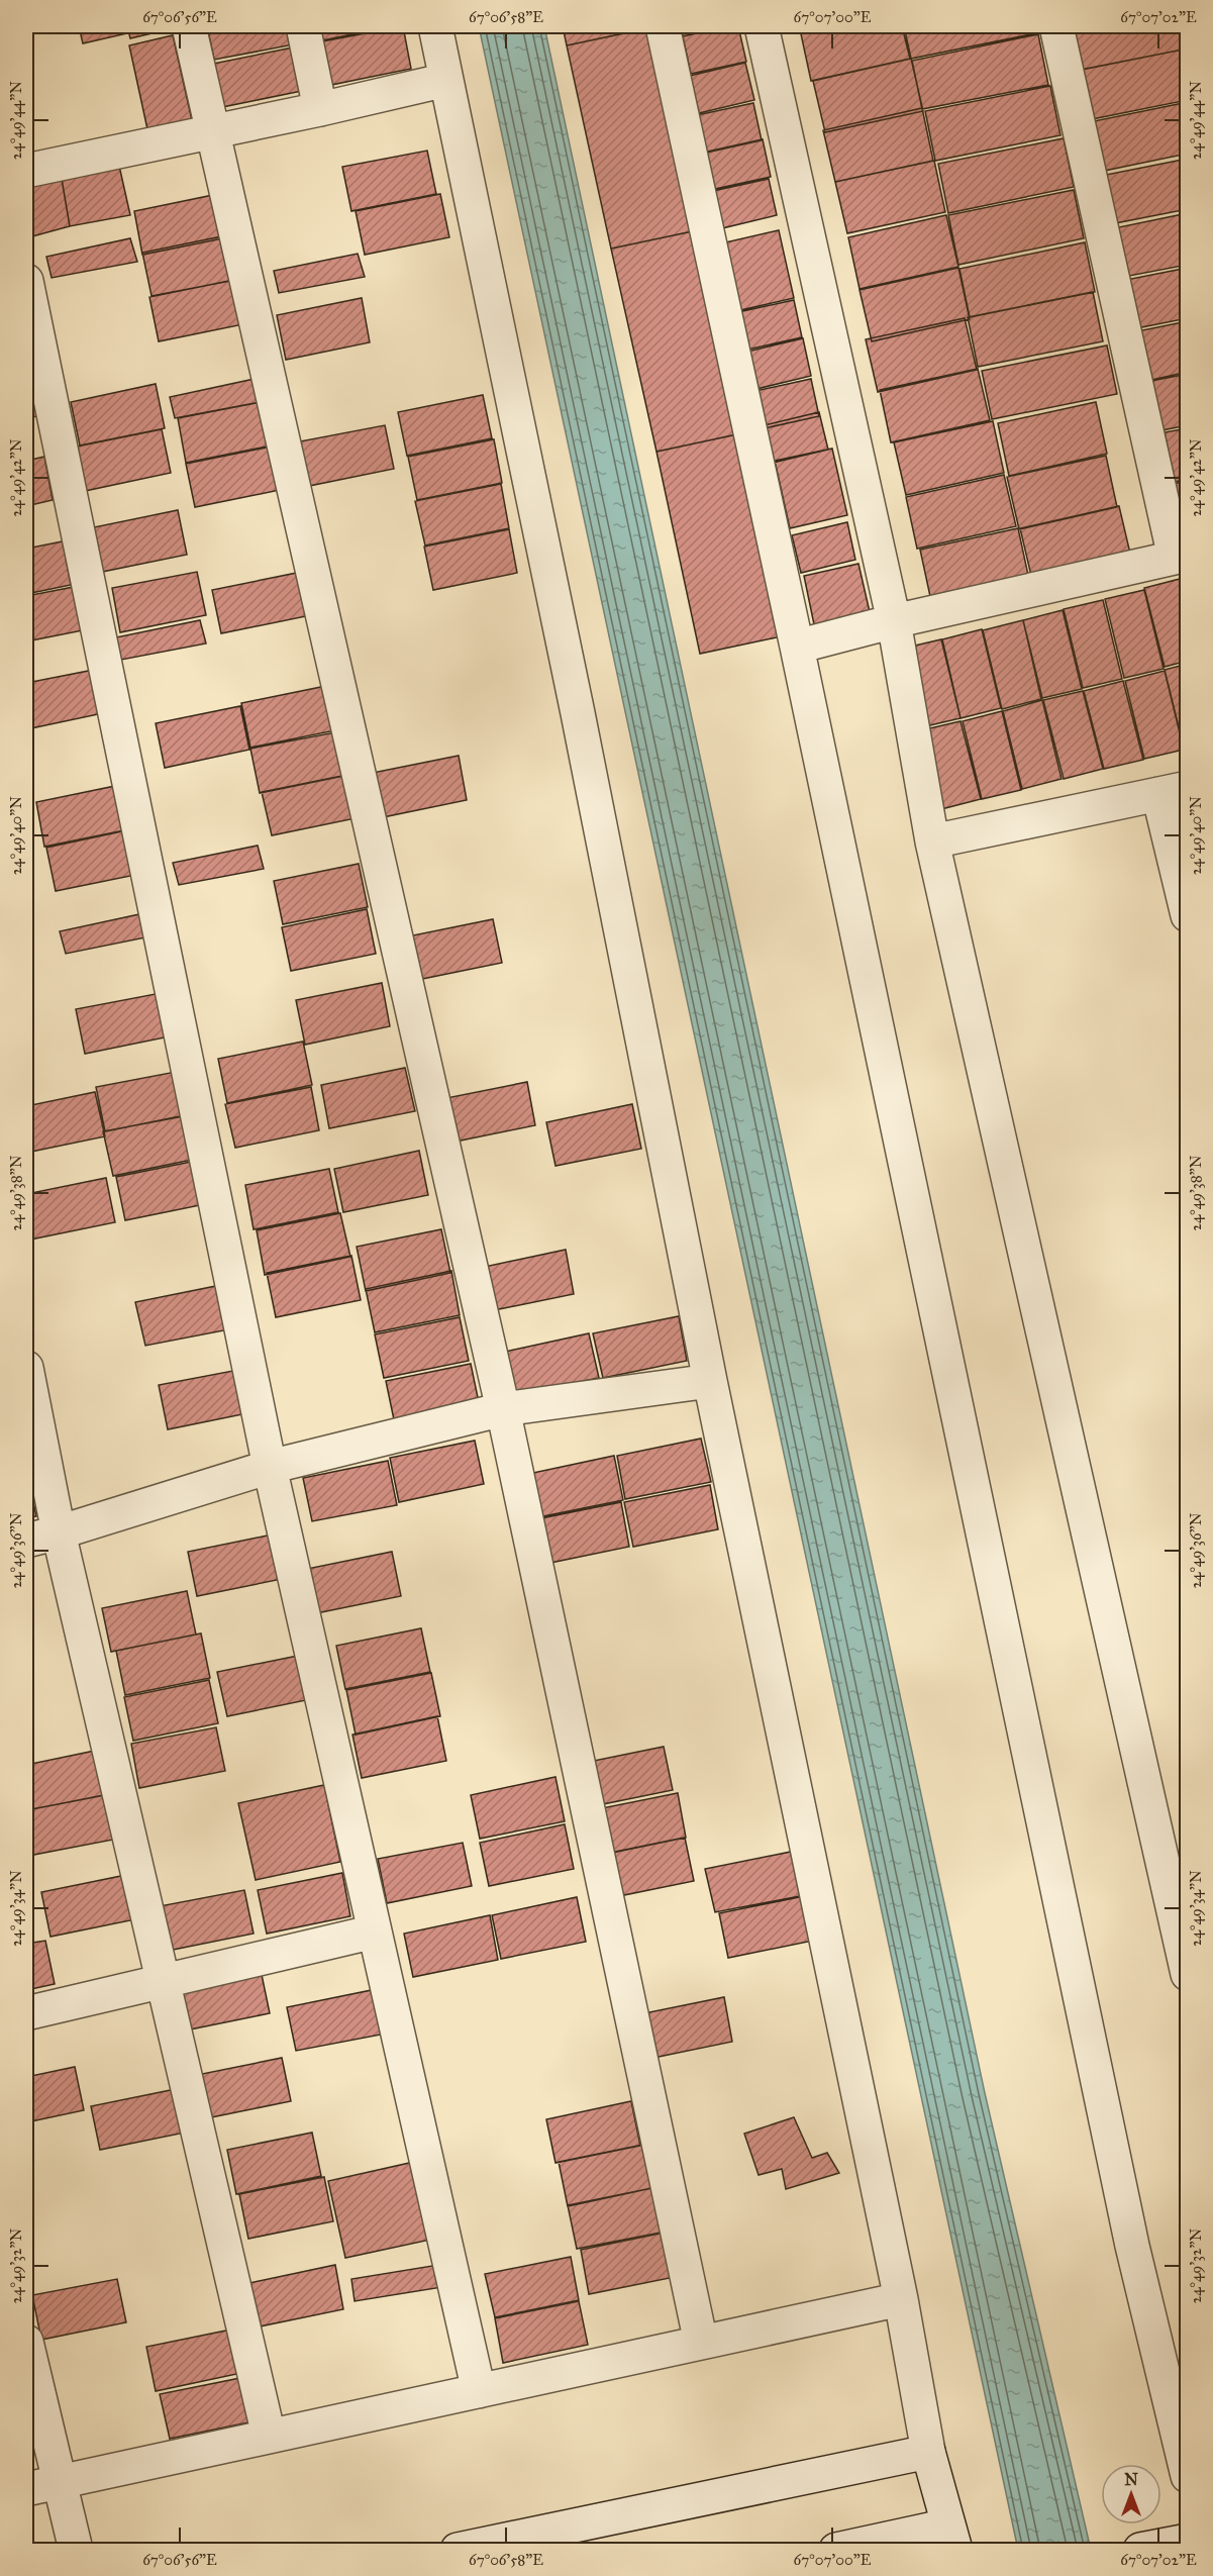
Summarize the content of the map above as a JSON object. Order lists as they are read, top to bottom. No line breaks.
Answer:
{"north":"top","coordinates":["67°06'56\"E","67°06'58\"E","67°07'00\"E","67°07'02\"E","24°49'44\"N","24°49'42\"N","24°49'40\"N","24°49'38\"N","24°49'36\"N","24°49'34\"N","24°49'32\"N"]}
